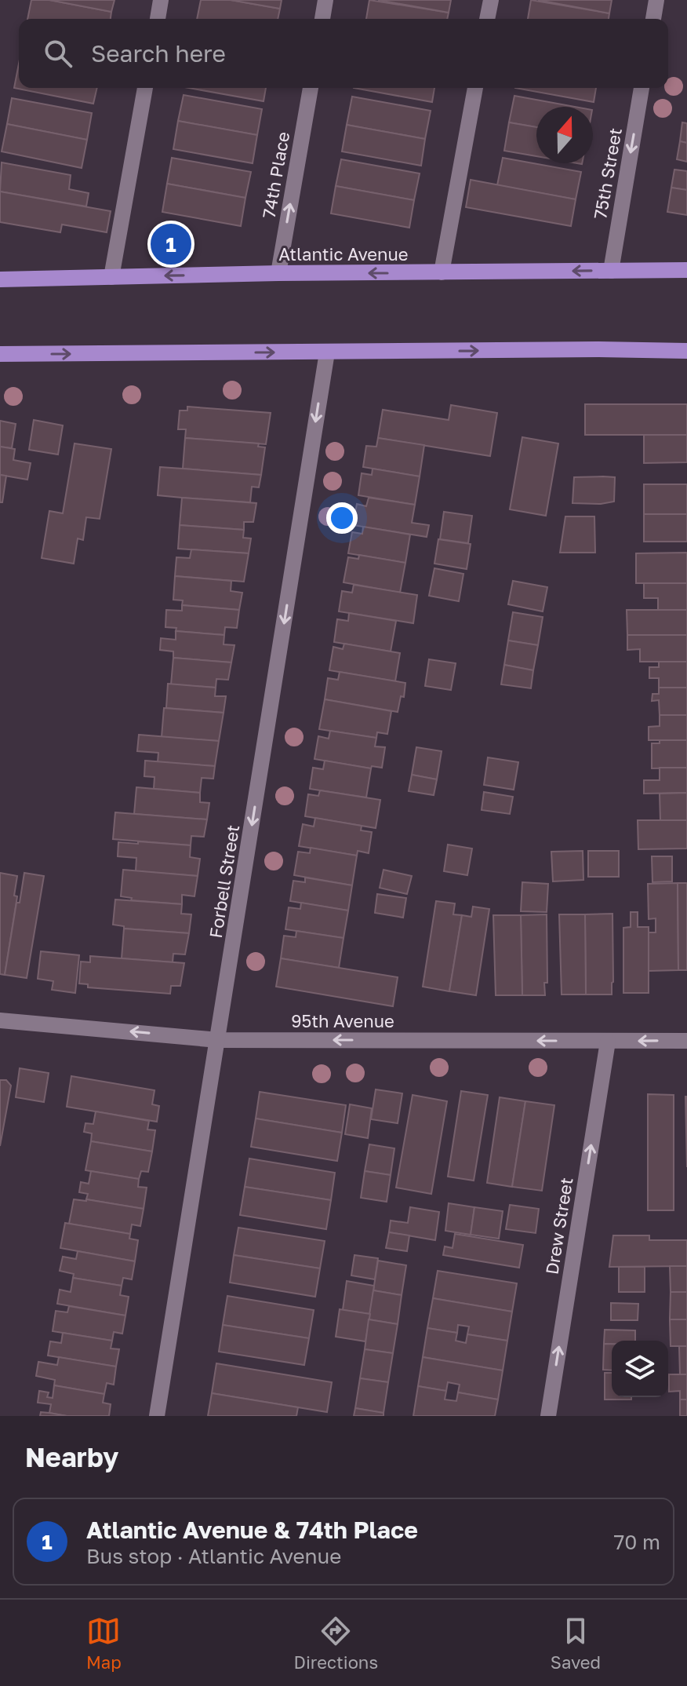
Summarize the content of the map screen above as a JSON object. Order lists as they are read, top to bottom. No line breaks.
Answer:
{"streets":{"main road":["Atlantic Avenue"],"street":["75th Street","74th Place","Forbell Street","95th Avenue","Drew Street"]},"crossings":[["75th Street","Atlantic Avenue"],["74th Place","Atlantic Avenue"],["Forbell Street","95th Avenue"],["95th Avenue","Drew Street"]],"one_way":["75th Street","74th Place","Forbell Street","95th Avenue","Drew Street"],"north":"top","page":{"search":"Search here","pins":"1","heading":"Nearby","list":[{"mark":"1","name":"Atlantic Avenue & 74th Place","note":"Bus stop · Atlantic Avenue","value":"70 m"}],"nav":["Map","Directions","Saved"]}}
